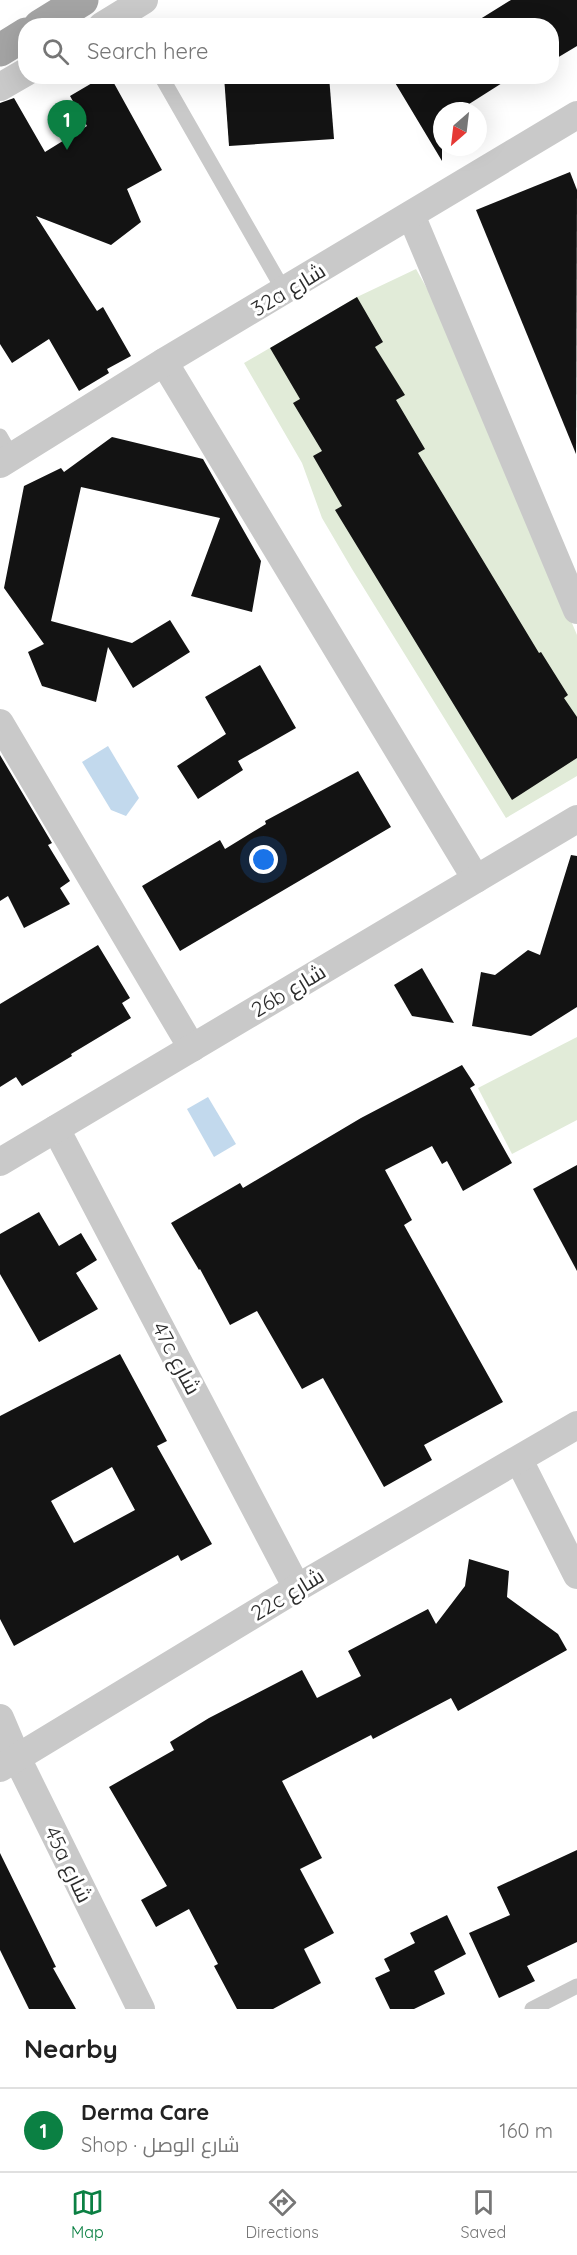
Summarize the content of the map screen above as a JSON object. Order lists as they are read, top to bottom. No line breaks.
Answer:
{"streets":{"street":["32a شارع","26b شارع","47c شارع","22c شارع","45a شارع"]},"crossings":[["26b شارع","47c شارع"],["47c شارع","22c شارع"],["22c شارع","45a شارع"]],"north":"bottom left","page":{"search":"Search here","pins":"1","heading":"Nearby","list":[{"mark":"1","name":"Derma Care","note":"Shop · شارع الوصل","value":"160 m"}],"nav":["Map","Directions","Saved"]}}
